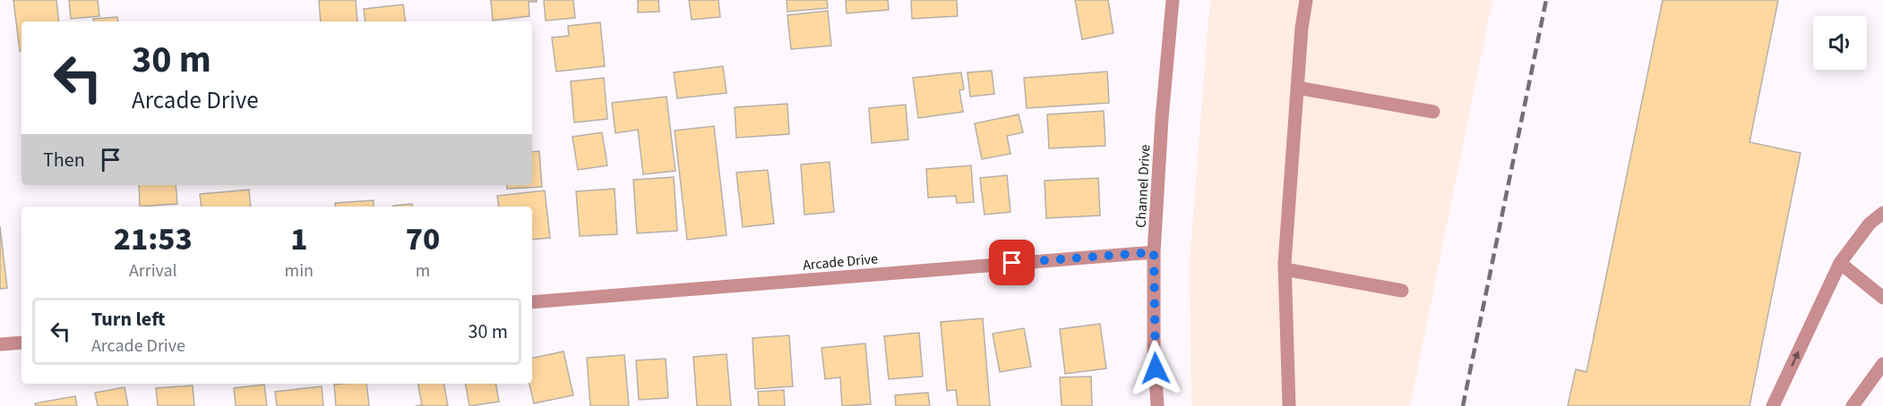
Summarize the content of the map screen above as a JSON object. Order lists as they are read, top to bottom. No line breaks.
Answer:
{"streets":{"street":["Channel Drive","Arcade Drive"]},"crossings":[["Channel Drive","Arcade Drive"]],"page":{"turn":["30 m","Arcade Drive"],"then":"Then","eta":["21:53","Arrival","1","min","70","m"],"list":[{"name":"Turn left","note":"Arcade Drive","value":"30 m"}]}}
